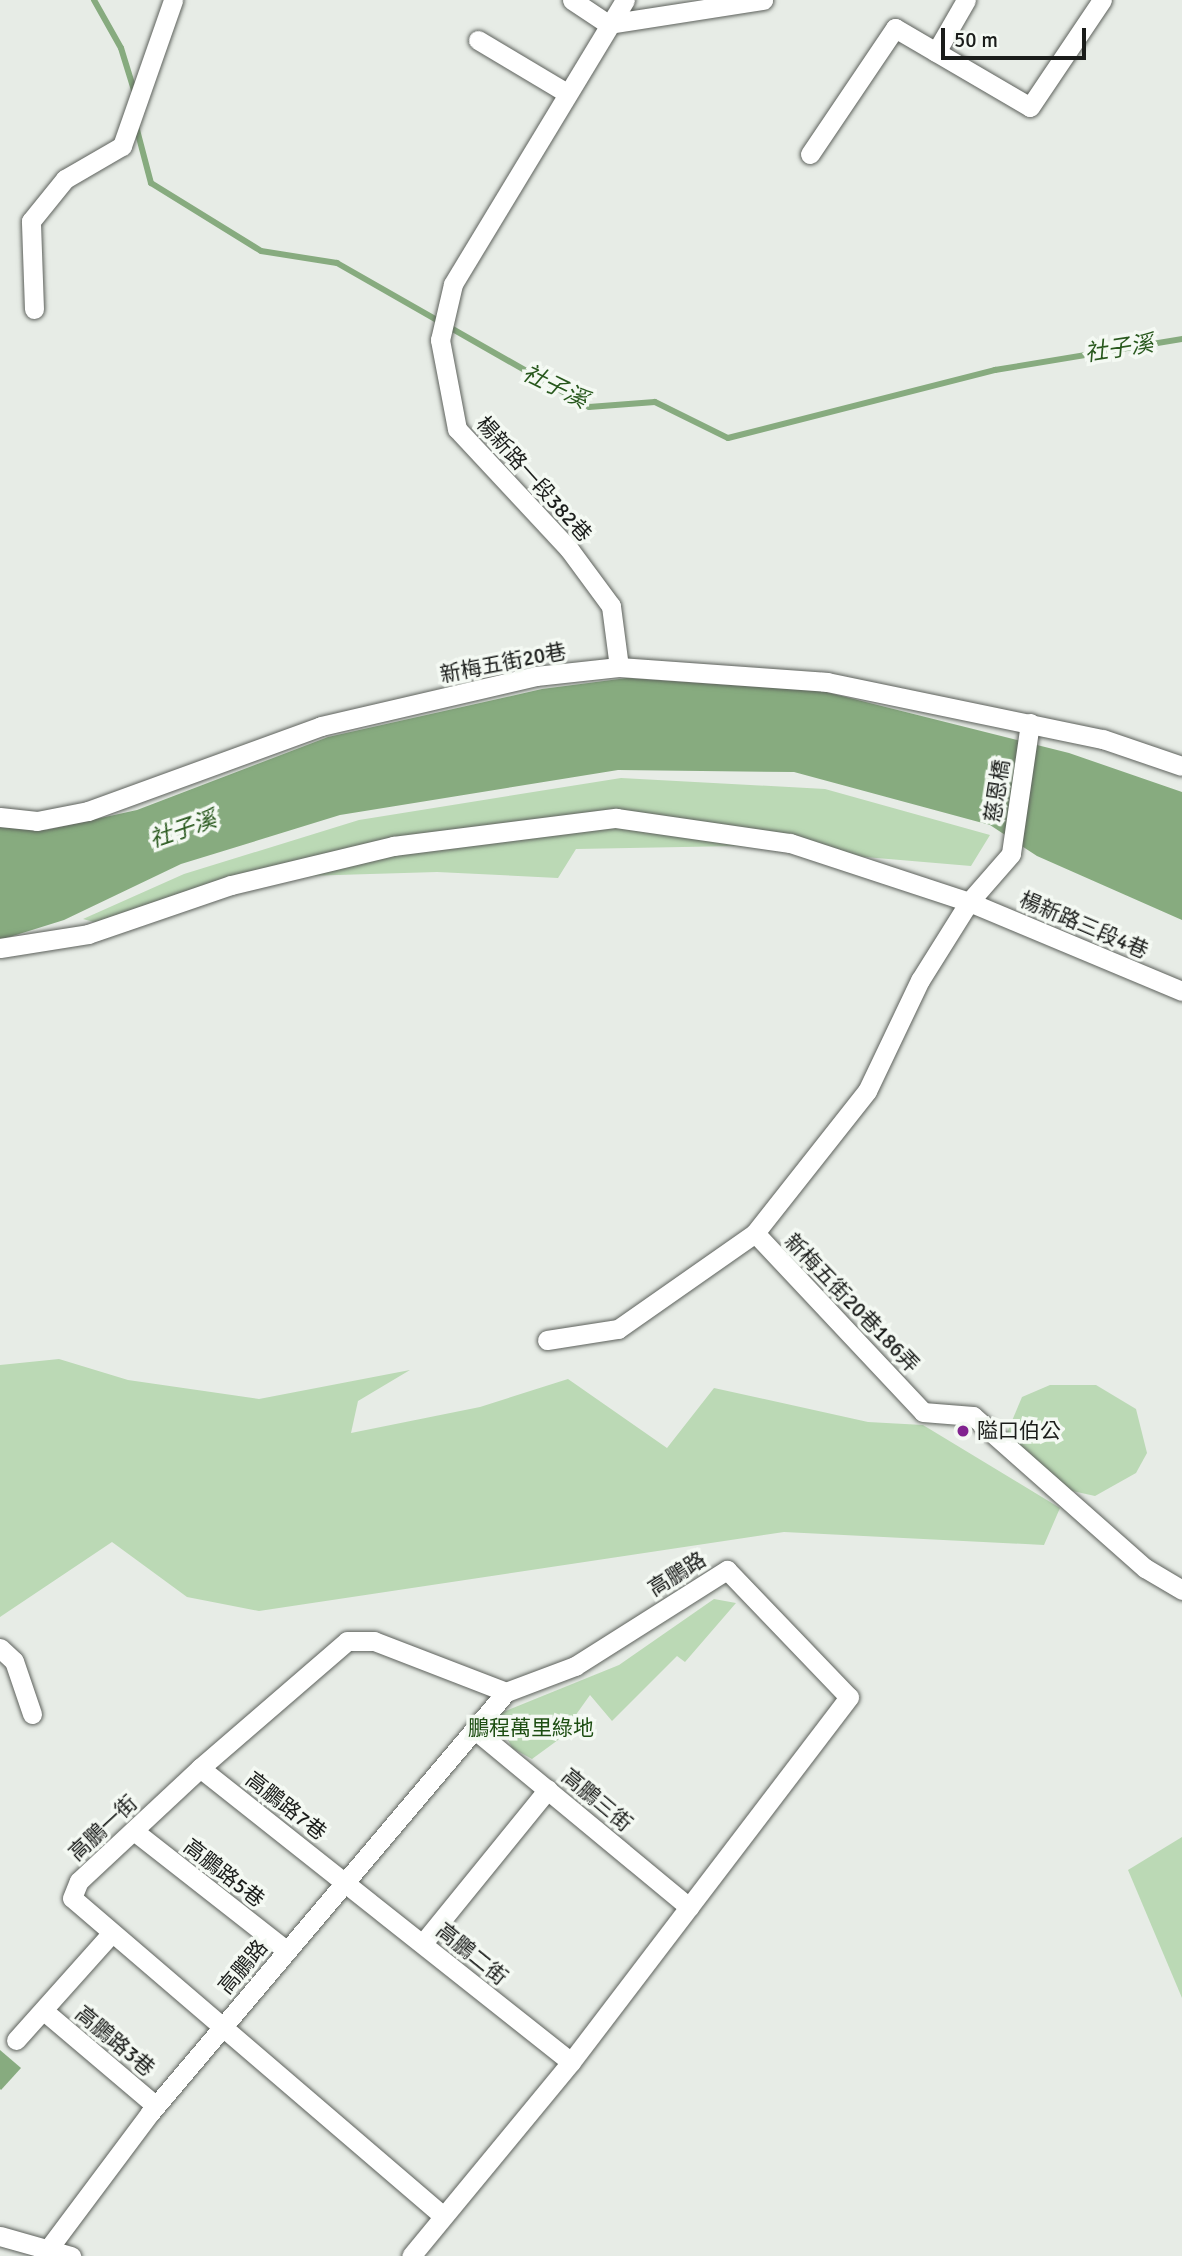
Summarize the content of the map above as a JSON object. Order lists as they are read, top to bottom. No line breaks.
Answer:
{"streets":{"street":["楊新路一段382巷","新梅五街20巷","慈恩橋","楊新路三段4巷","新梅五街20巷186弄","高鵬路","高鵬三街","高鵬路7巷","高鵬一街","高鵬路5巷","高鵬二街","高鵬路3巷"]},"crossings":[["楊新路一段382巷","新梅五街20巷"],["新梅五街20巷","慈恩橋"],["慈恩橋","新梅五街20巷186弄"],["楊新路三段4巷","新梅五街20巷186弄"],["高鵬路","高鵬三街"],["高鵬路","高鵬路7巷"],["高鵬路","高鵬一街"],["高鵬路","高鵬路5巷"],["高鵬路","高鵬二街"],["高鵬路","高鵬路3巷"],["高鵬路7巷","高鵬一街"],["高鵬路7巷","高鵬二街"],["高鵬一街","高鵬路5巷"]],"water":["社子溪"],"parks":["鵬程萬里綠地"],"places":["隘口伯公"],"scale_bar":"50 m"}
